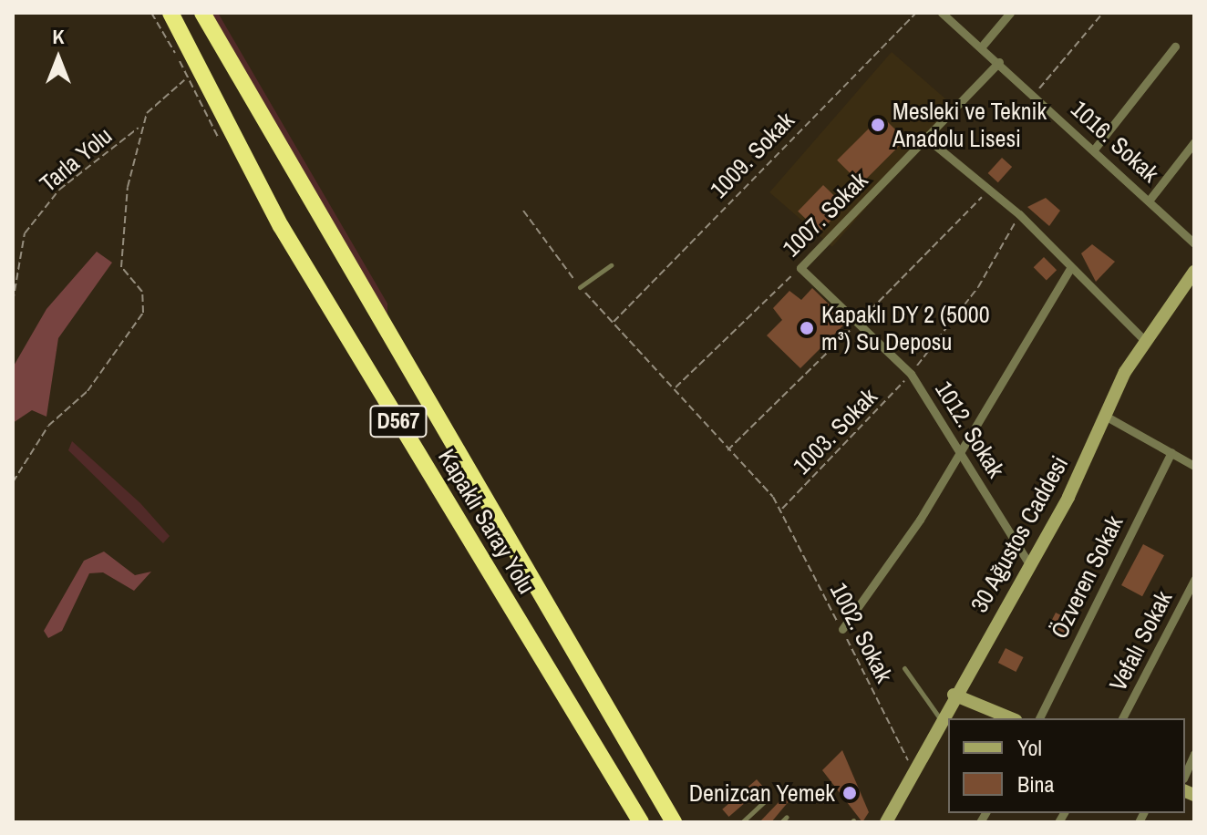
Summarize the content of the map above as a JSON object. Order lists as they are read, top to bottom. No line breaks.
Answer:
{"streets":{"highway":["D567","Kapaklı Saray Yolu"],"street":["1016. Sokak","1007. Sokak","1012. Sokak","30 Ağustos Caddesi","Özveren Sokak","Vefalı Sokak"],"path":["1009. Sokak","Tarla Yolu","1003. Sokak","1002. Sokak"]},"crossings":[["1016. Sokak","1007. Sokak"],["1009. Sokak","1002. Sokak"],["1007. Sokak","1012. Sokak"],["1007. Sokak","1002. Sokak"],["1012. Sokak","1003. Sokak"],["1012. Sokak","30 Ağustos Caddesi"],["1003. Sokak","1002. Sokak"],["30 Ağustos Caddesi","1002. Sokak"]],"places":["Mesleki ve Teknik Anadolu Lisesi","Kapaklı DY 2 (5000 m³) Su Deposu","Denizcan Yemek"],"legend":["Yol","Bina"],"north":"top"}
